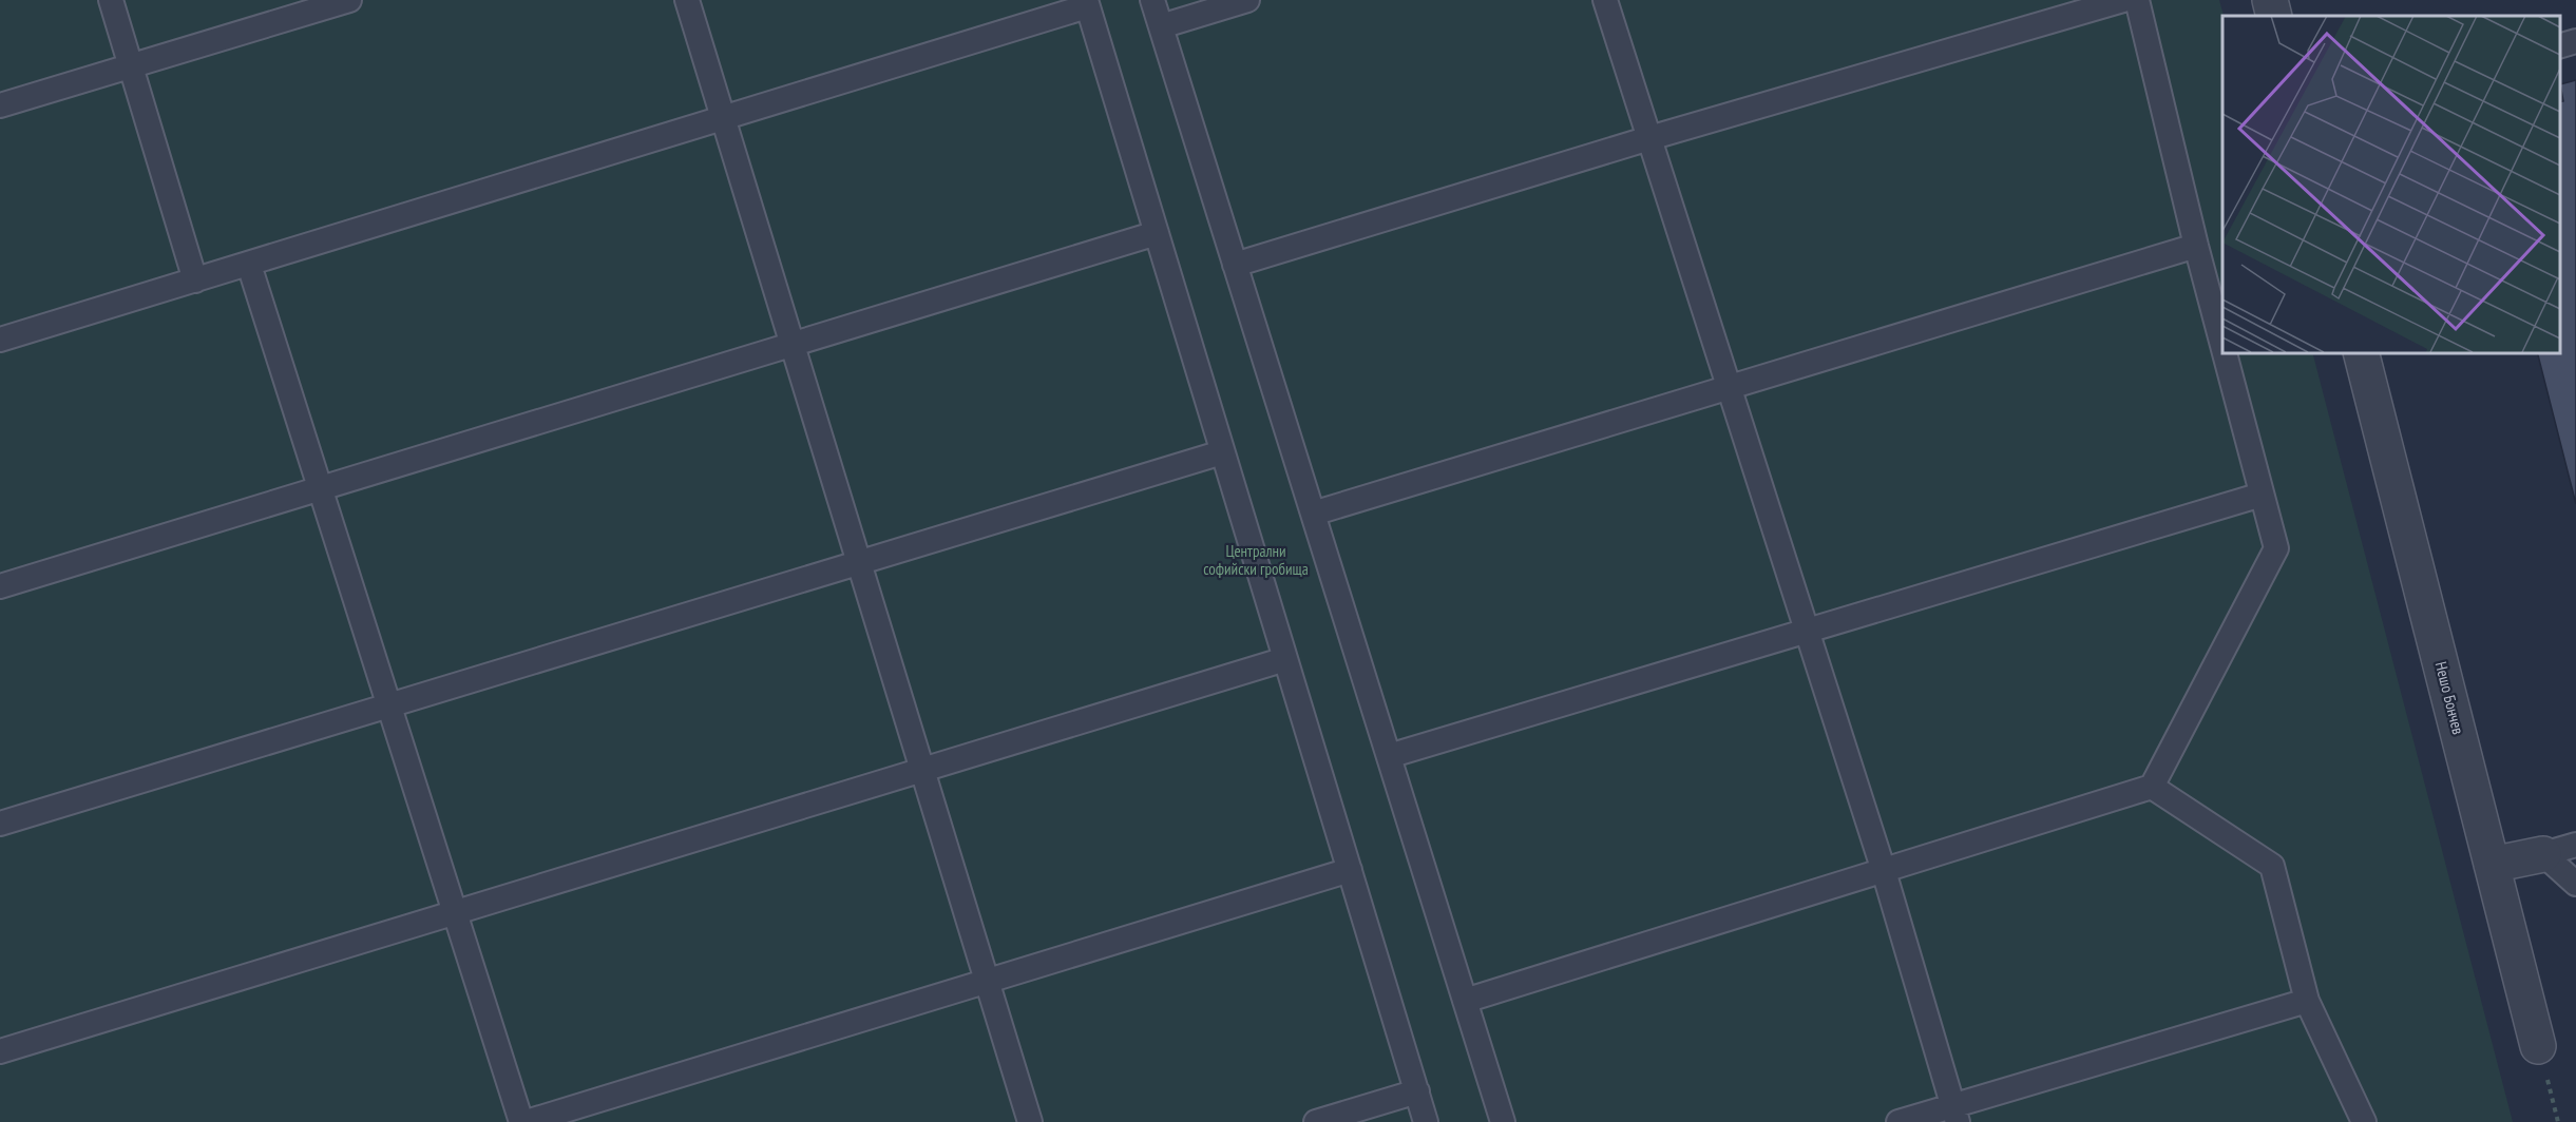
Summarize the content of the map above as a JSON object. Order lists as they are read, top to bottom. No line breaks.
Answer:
{"streets":{"street":["Нешо Бончев"]},"parks":["Централни софийски гробища"]}
